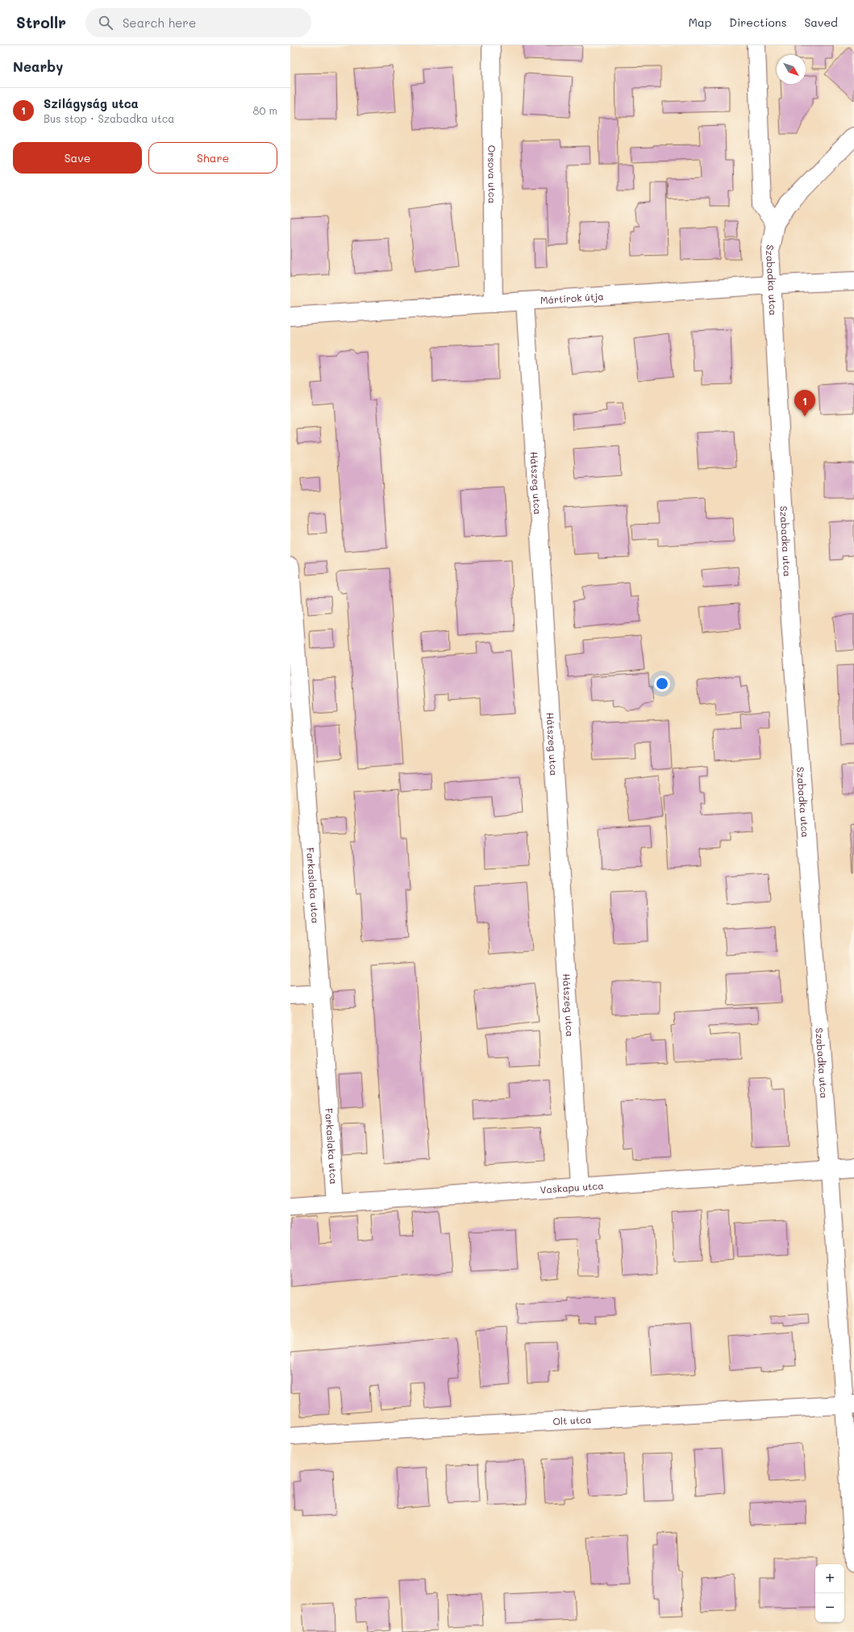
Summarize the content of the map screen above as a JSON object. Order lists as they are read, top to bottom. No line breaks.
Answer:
{"streets":{"street":["Orsova utca","Szabadka utca","Mártírok útja","Hátszeg utca","Farkaslaka utca","Vaskapu utca","Olt utca"]},"crossings":[["Orsova utca","Mártírok útja"],["Szabadka utca","Mártírok útja"],["Szabadka utca","Vaskapu utca"],["Szabadka utca","Olt utca"],["Mártírok útja","Hátszeg utca"],["Hátszeg utca","Vaskapu utca"],["Farkaslaka utca","Vaskapu utca"]],"north":"bottom right","page":{"header":"Strollr","search":"Search here","nav":["Map","Directions","Saved"],"heading":"Nearby","list":[{"mark":"1","name":"Szilágyság utca","note":"Bus stop · Szabadka utca","value":"80 m"}],"buttons":["Save","Share"],"pins":"1","map_buttons":["+","−"]}}
